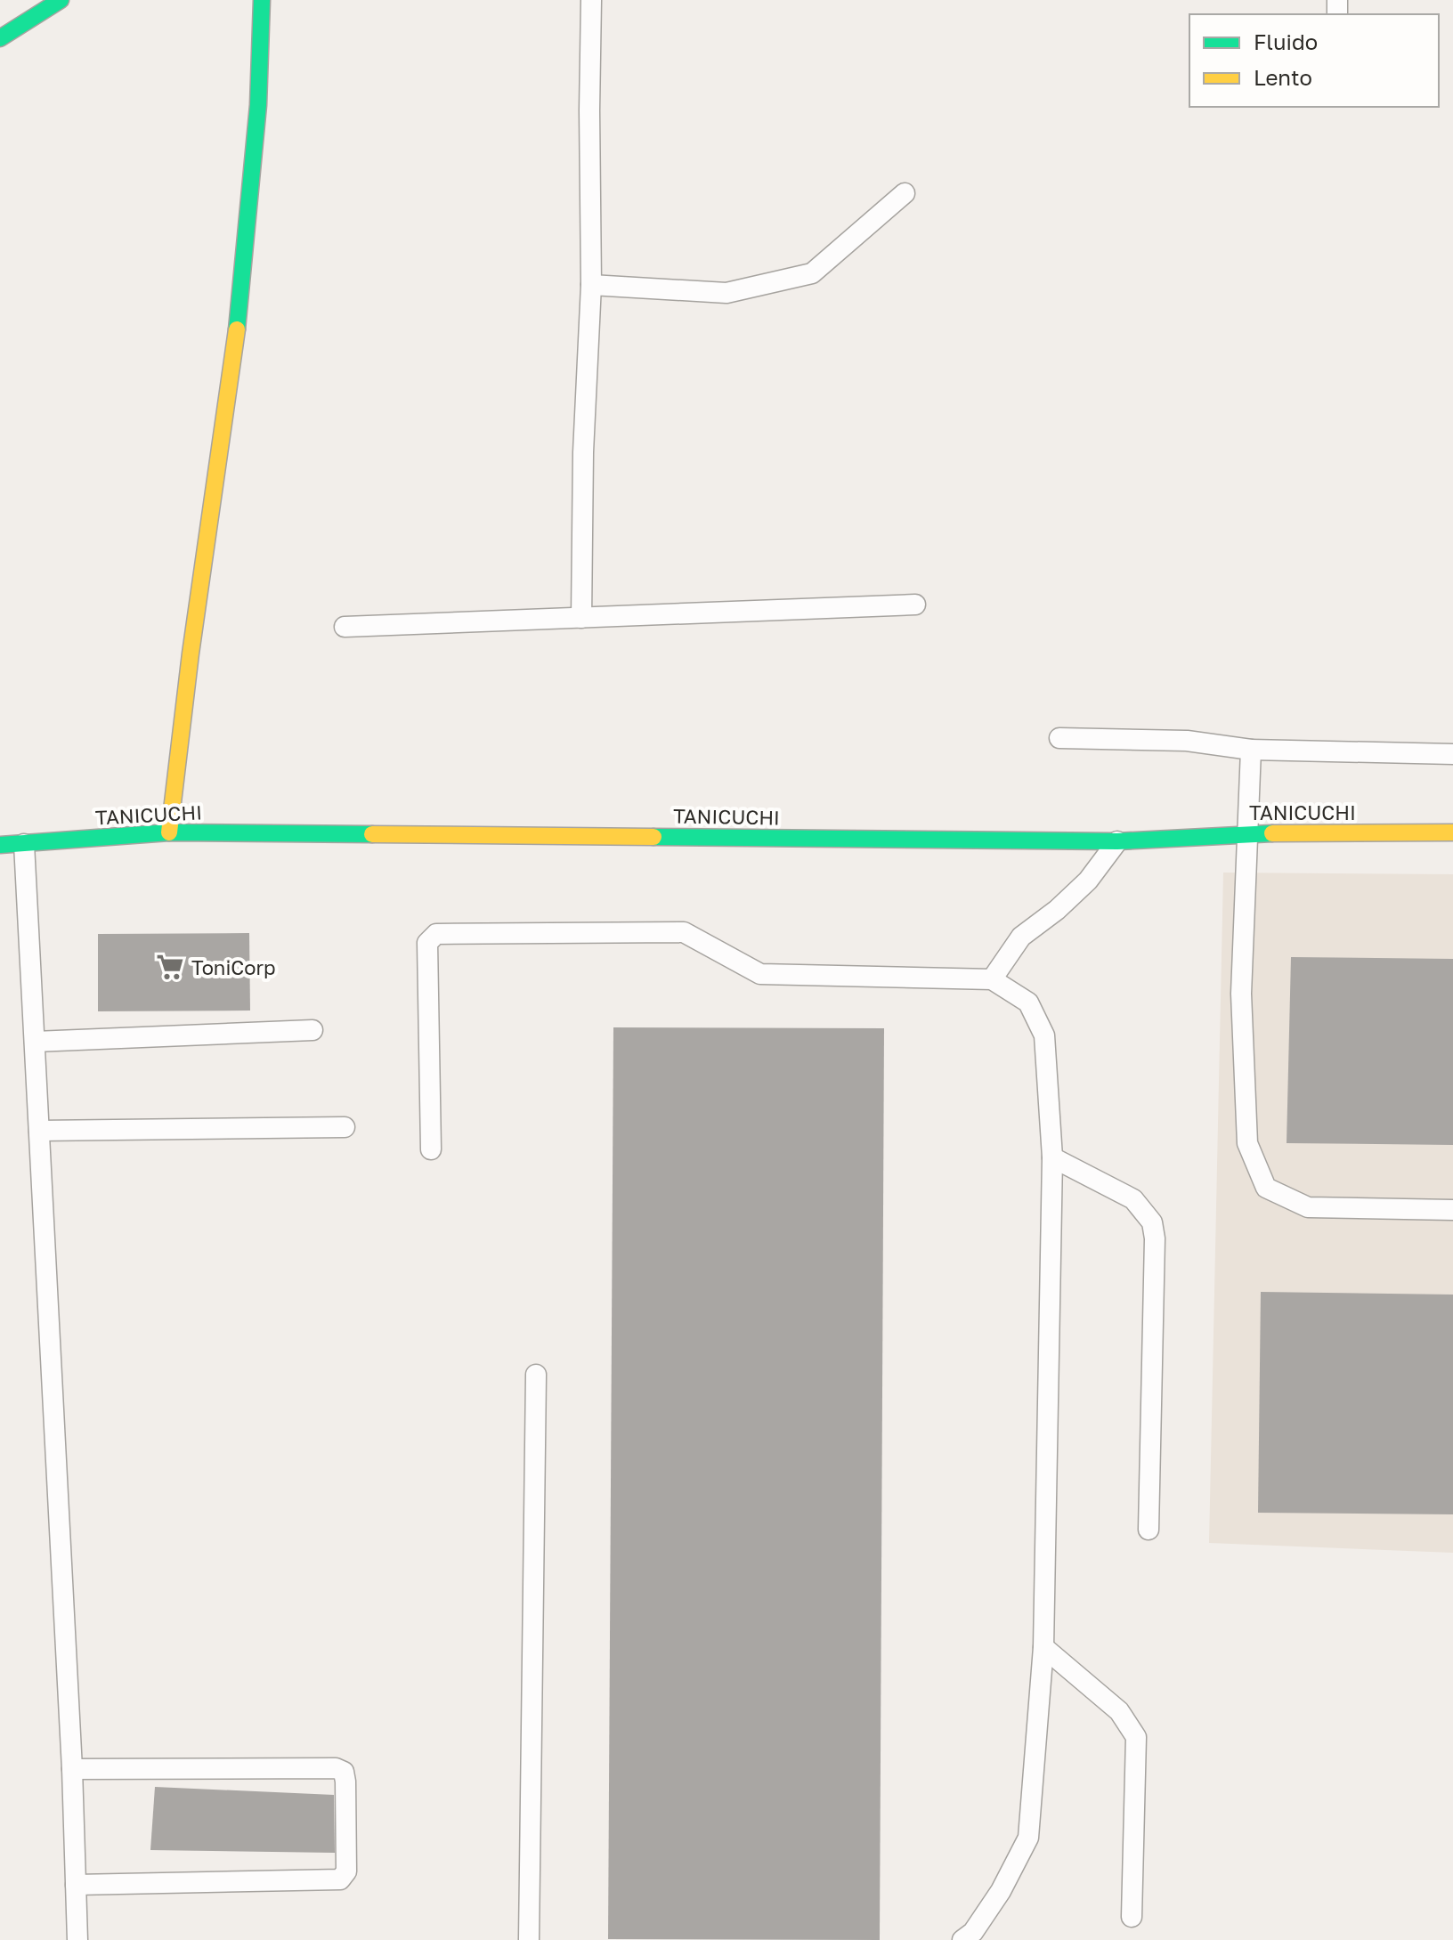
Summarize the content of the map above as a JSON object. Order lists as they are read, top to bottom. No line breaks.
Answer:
{"streets":{"main road":["TANICUCHI"]},"places":{"supermarket":["ToniCorp"]},"legend":["Fluido","Lento"]}
